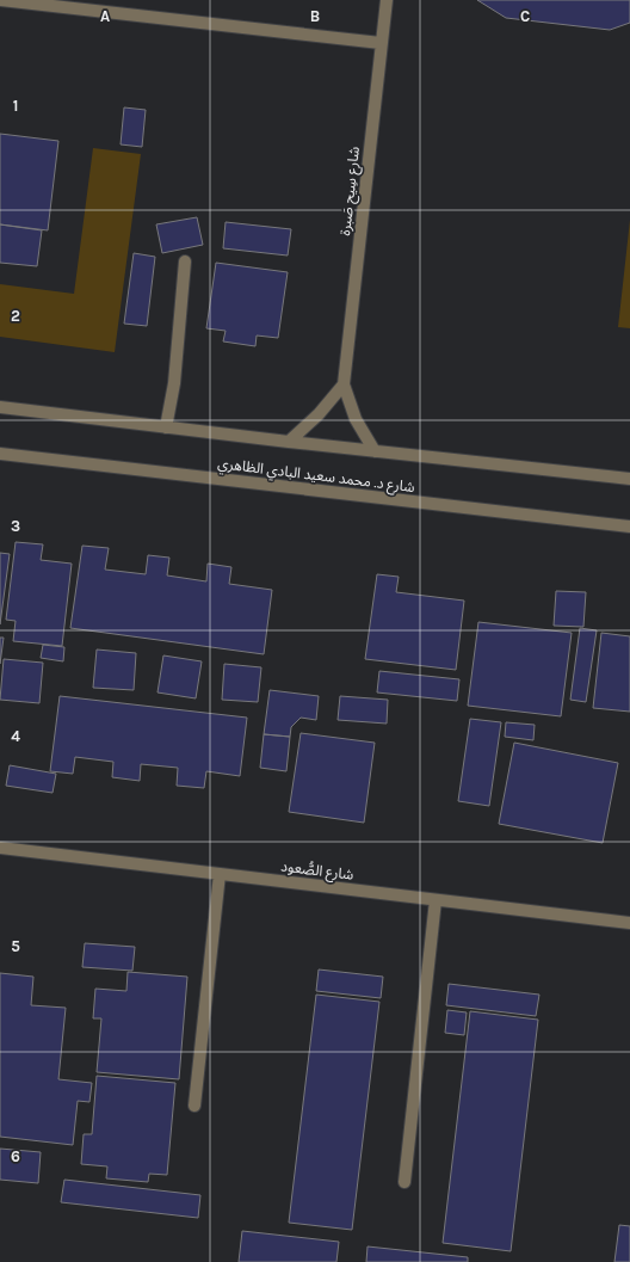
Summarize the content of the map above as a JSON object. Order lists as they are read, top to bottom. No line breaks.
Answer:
{"streets":{"street":["شارع سِيح صَبرة","شارع د. محمد سعيد البادي الظاهري","شارع الصُّعود"]},"crossings":[["شارع سِيح صَبرة","شارع د. محمد سعيد البادي الظاهري"]],"grid":{"columns":["A","B","C"],"rows":["1","2","3","4","5","6"]}}
